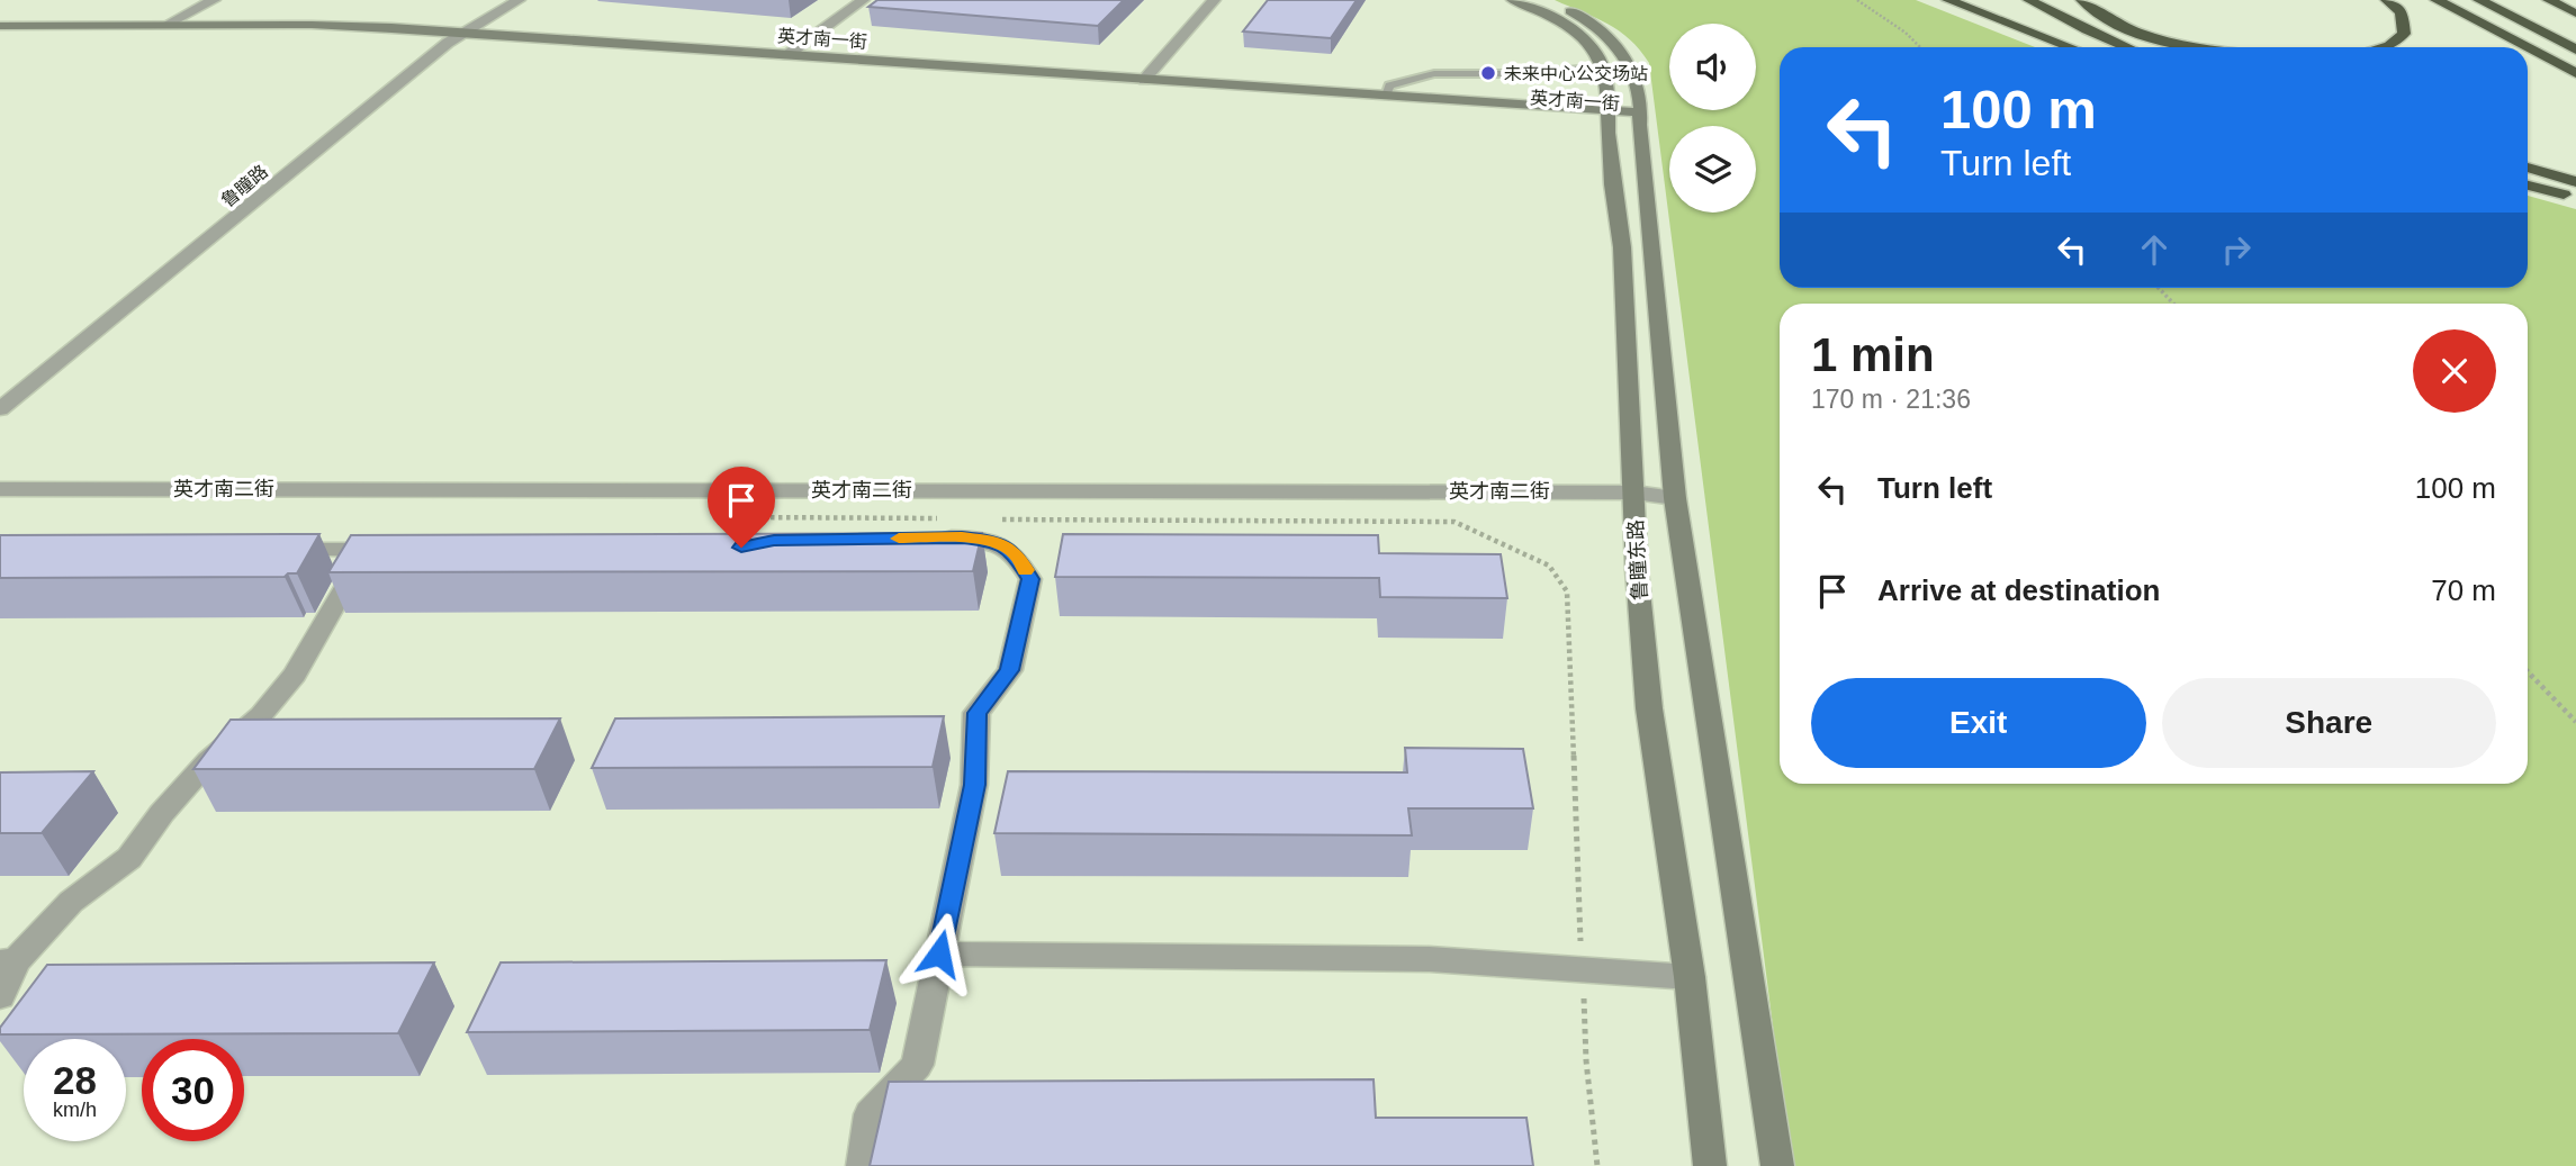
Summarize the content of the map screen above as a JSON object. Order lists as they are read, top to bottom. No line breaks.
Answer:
{"streets":{"main road":["英才南一街","鲁瞳东路"],"street":["鲁瞳路","英才南二街"]},"crossings":[["英才南一街","鲁瞳路"],["英才南一街","鲁瞳东路"],["英才南二街","鲁瞳东路"]],"places":["未来中心公交场站"],"page":{"turn":["100 m","Turn left"],"heading":["1 min","170 m · 21:36"],"list":[{"name":"Turn left","value":"100 m"},{"name":"Arrive at destination","value":"70 m"}],"buttons":["Exit","Share"],"speed":"28 km/h","limit":"30"}}
